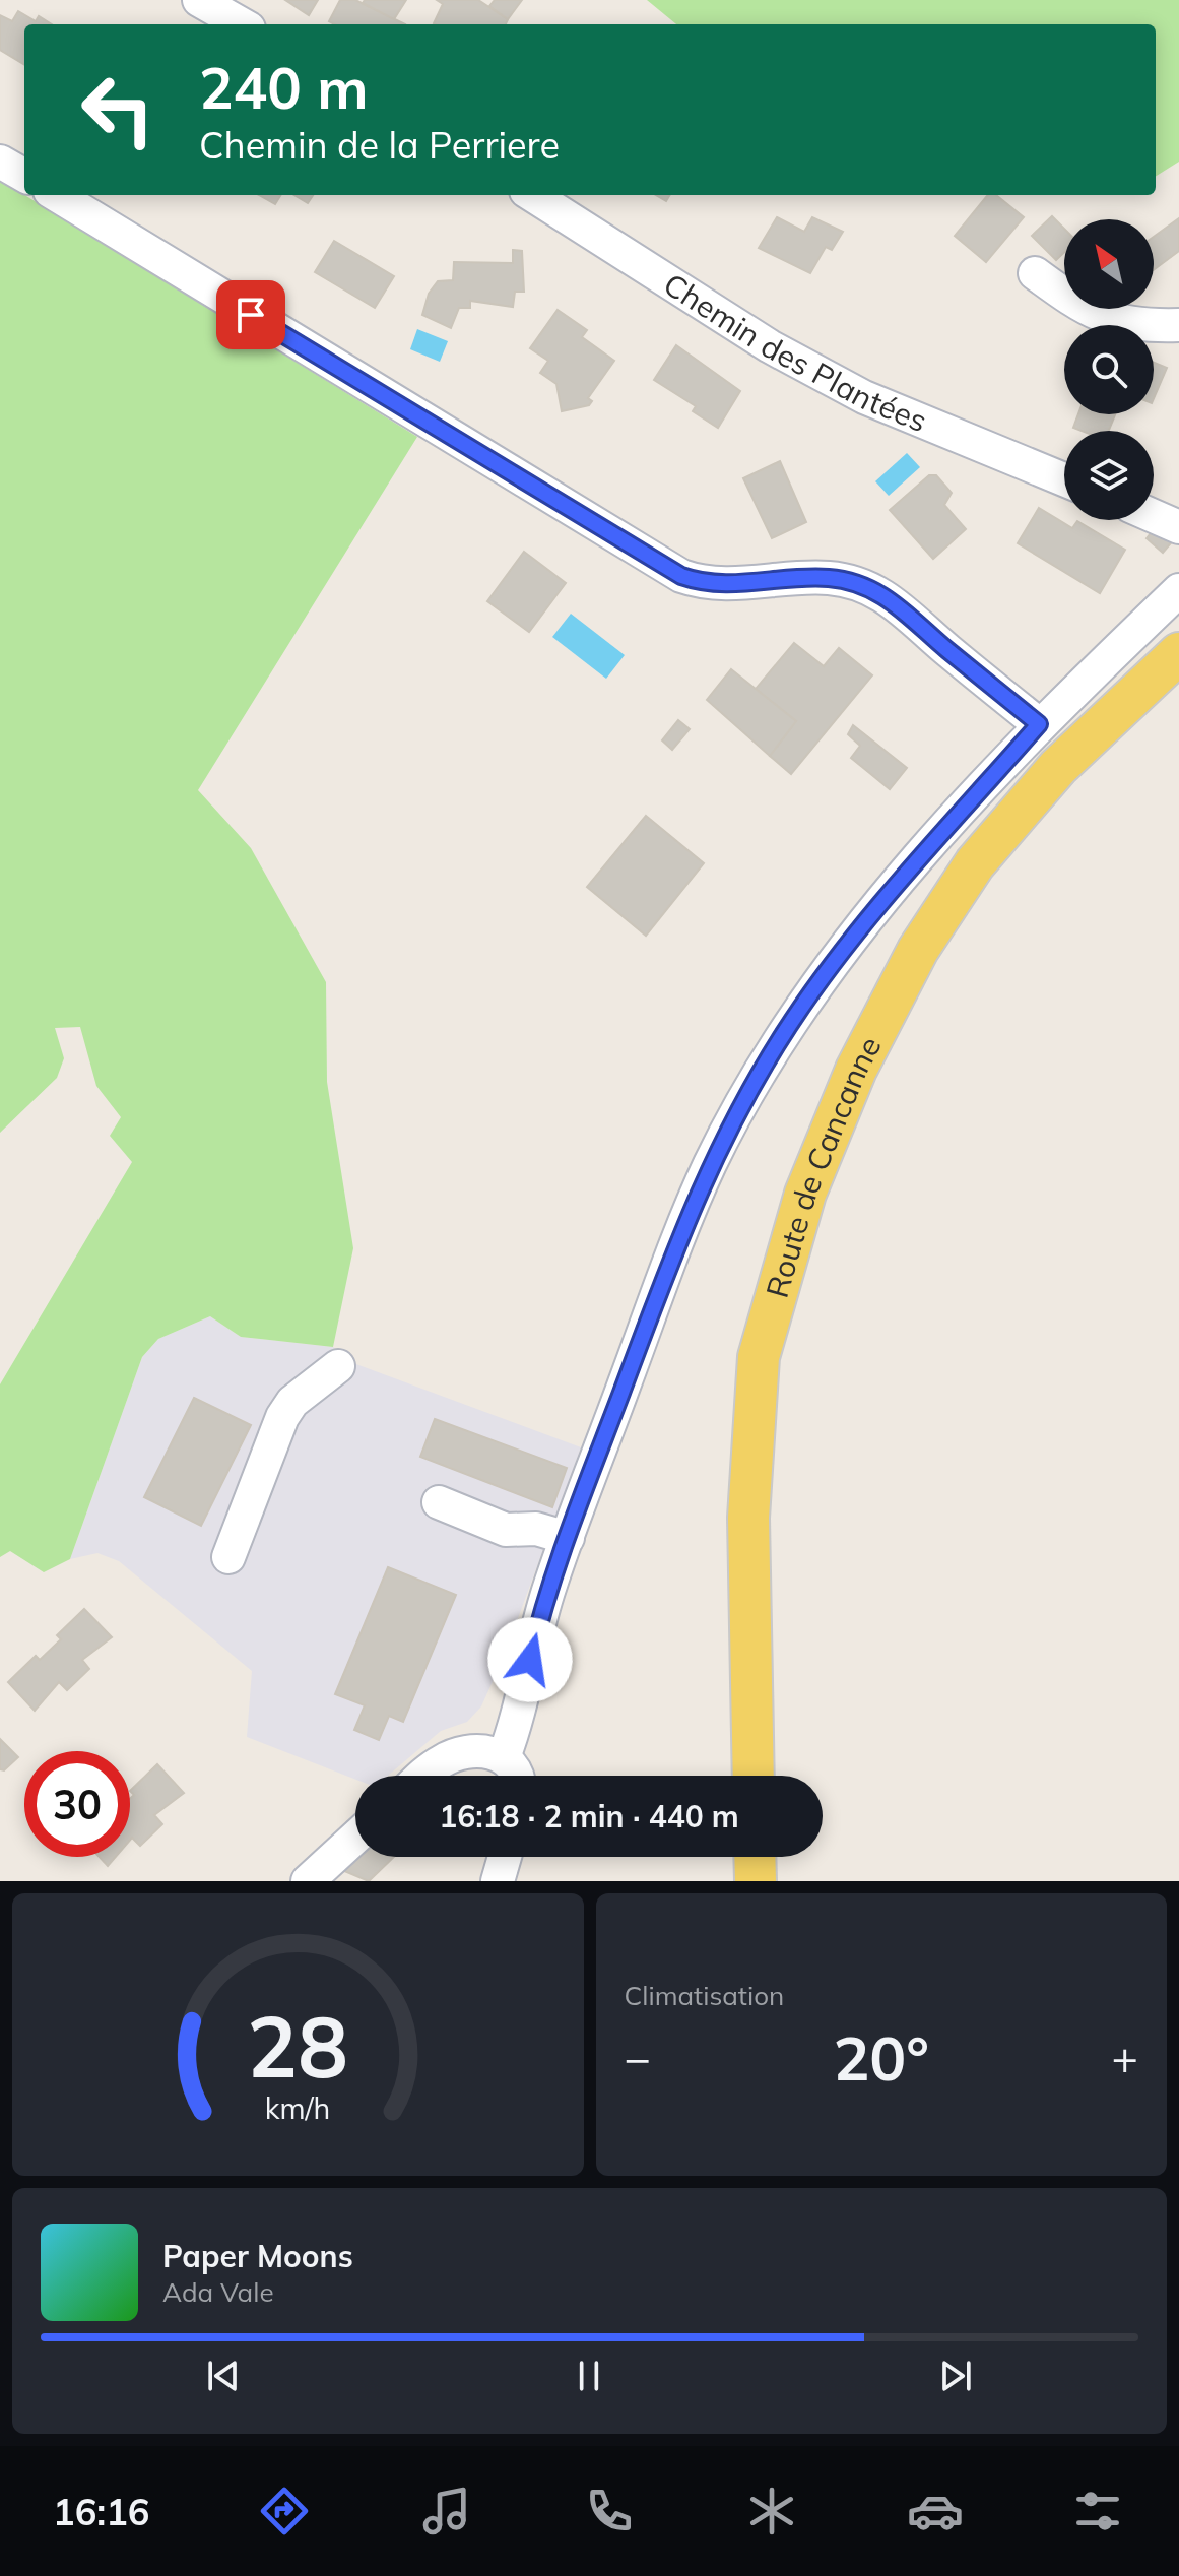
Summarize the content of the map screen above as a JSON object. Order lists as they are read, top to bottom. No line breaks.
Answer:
{"streets":{"main road":["Route de Cancanne"],"street":["Chemin des Plantées"]},"north":"top left","page":{"turn":["240 m","Chemin de la Perriere"],"limit":"30","trip":"16:18 · 2 min · 440 m","tile":"Climatisation","heat":["−","20°","+"],"song":["Paper Moons","Ada Vale"],"tabs":"16:16","gauge":["28","km/h"]}}
